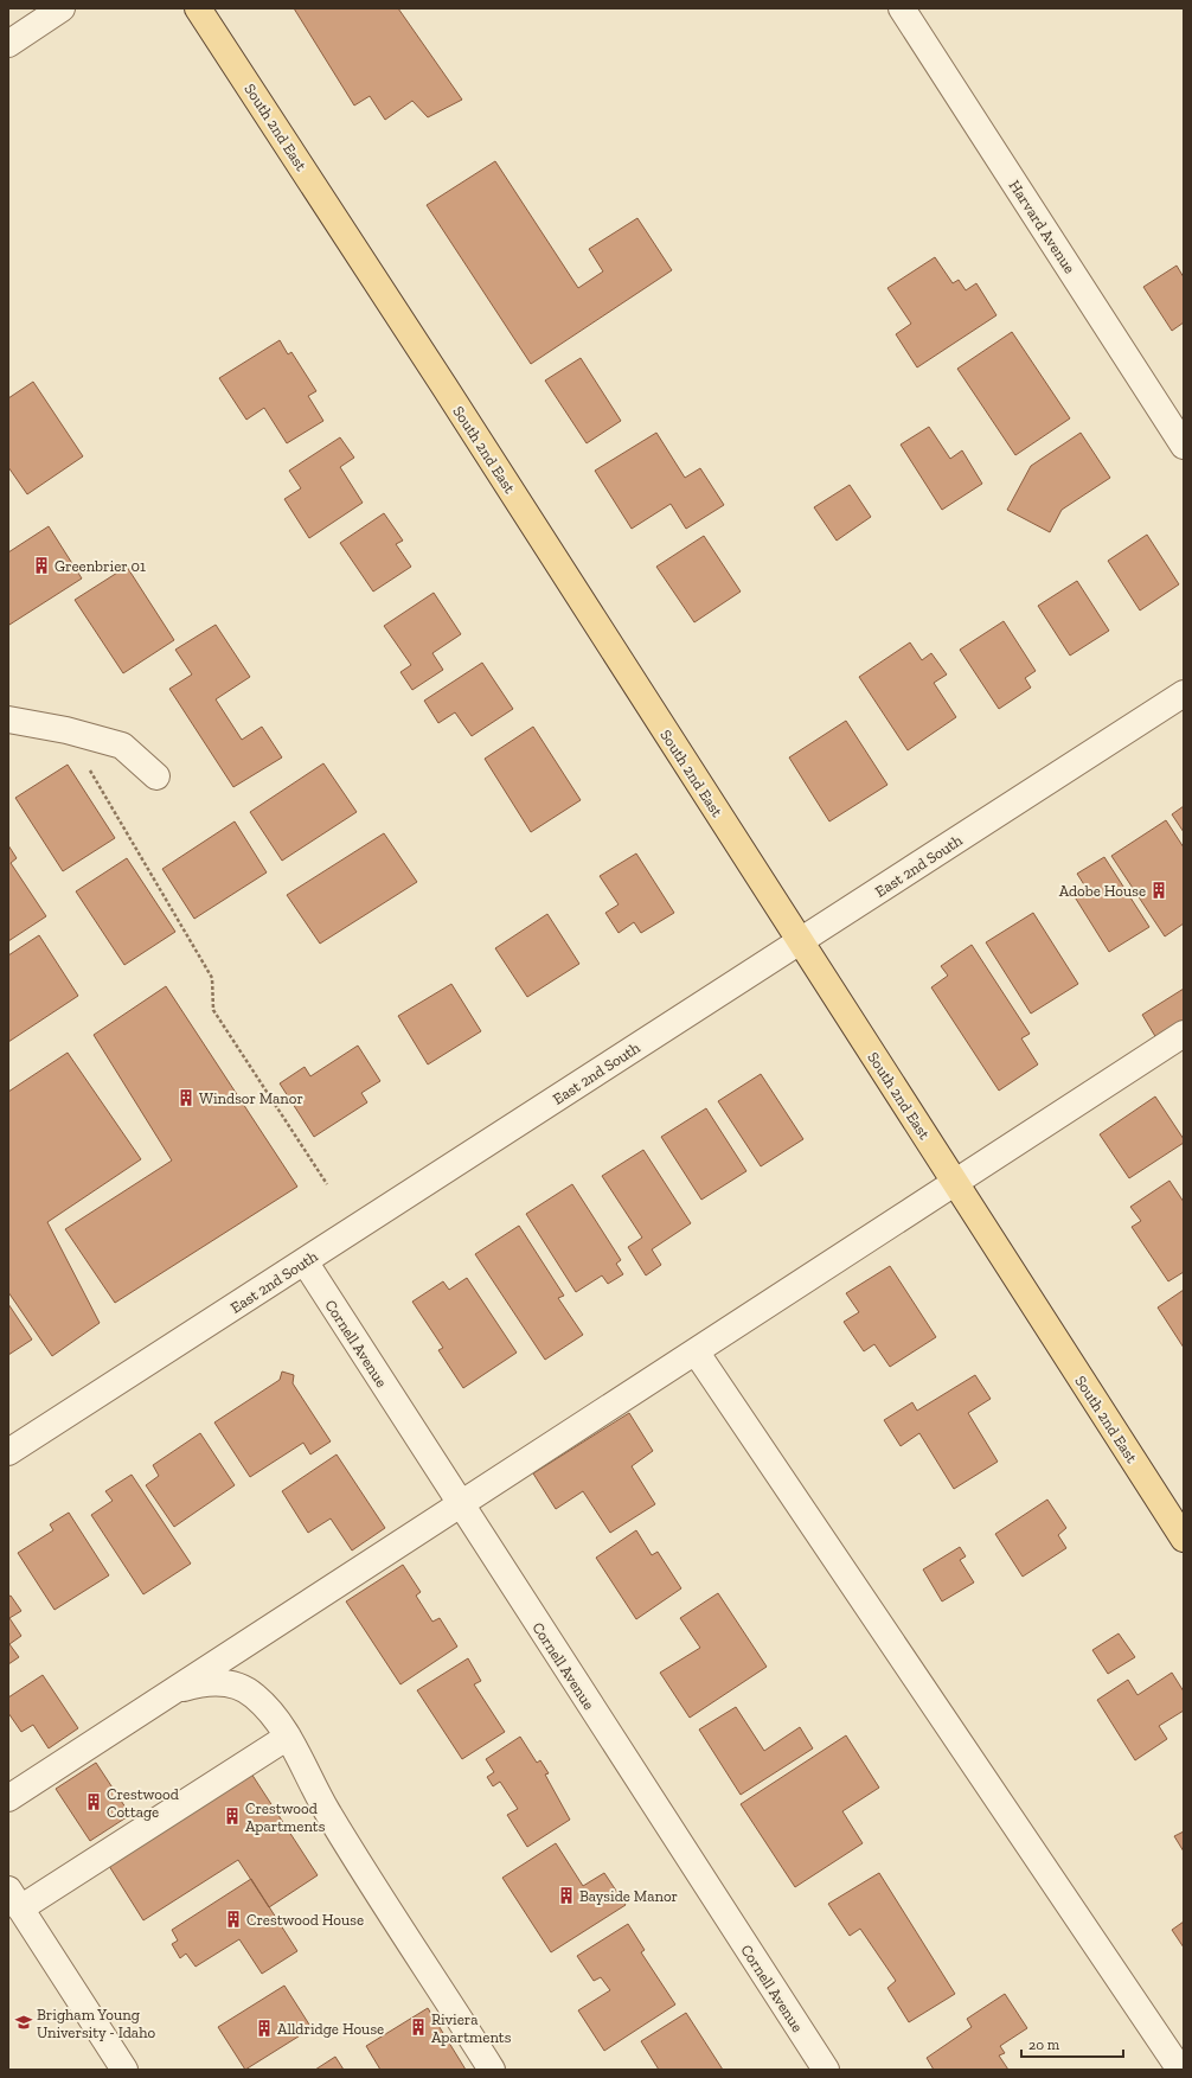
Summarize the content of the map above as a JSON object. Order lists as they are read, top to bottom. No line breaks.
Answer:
{"streets":{"main road":["South 2nd East"],"street":["Harvard Avenue","East 2nd South","Cornell Avenue"]},"crossings":[["South 2nd East","East 2nd South"],["East 2nd South","Cornell Avenue"]],"places":{"building":["Greenbrier 01","Adobe House","Windsor Manor","Crestwood Cottage","Crestwood Apartments","Bayside Manor","Crestwood House","Riviera Apartments","Alldridge House"],"school or university":["Brigham Young University - Idaho"]},"scale_bar":"20 m"}
